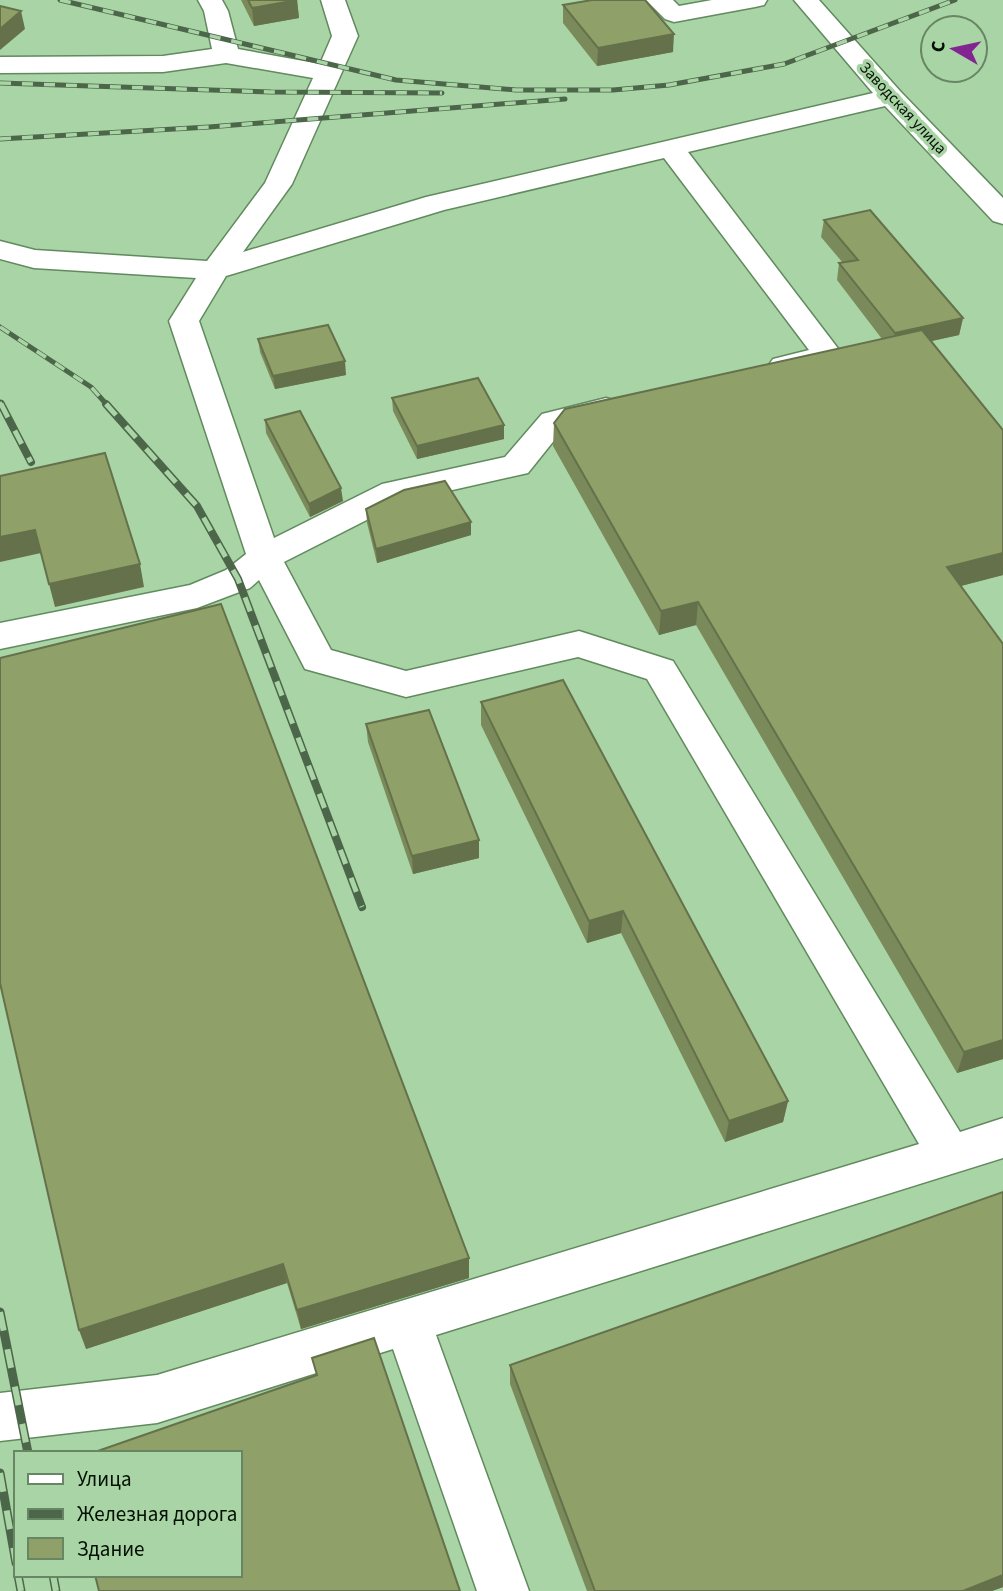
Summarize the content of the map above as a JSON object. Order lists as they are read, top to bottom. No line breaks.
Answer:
{"streets":{"street":["Заводская улица"]},"legend":["Улица","Железная дорога","Здание"],"north":"left"}
